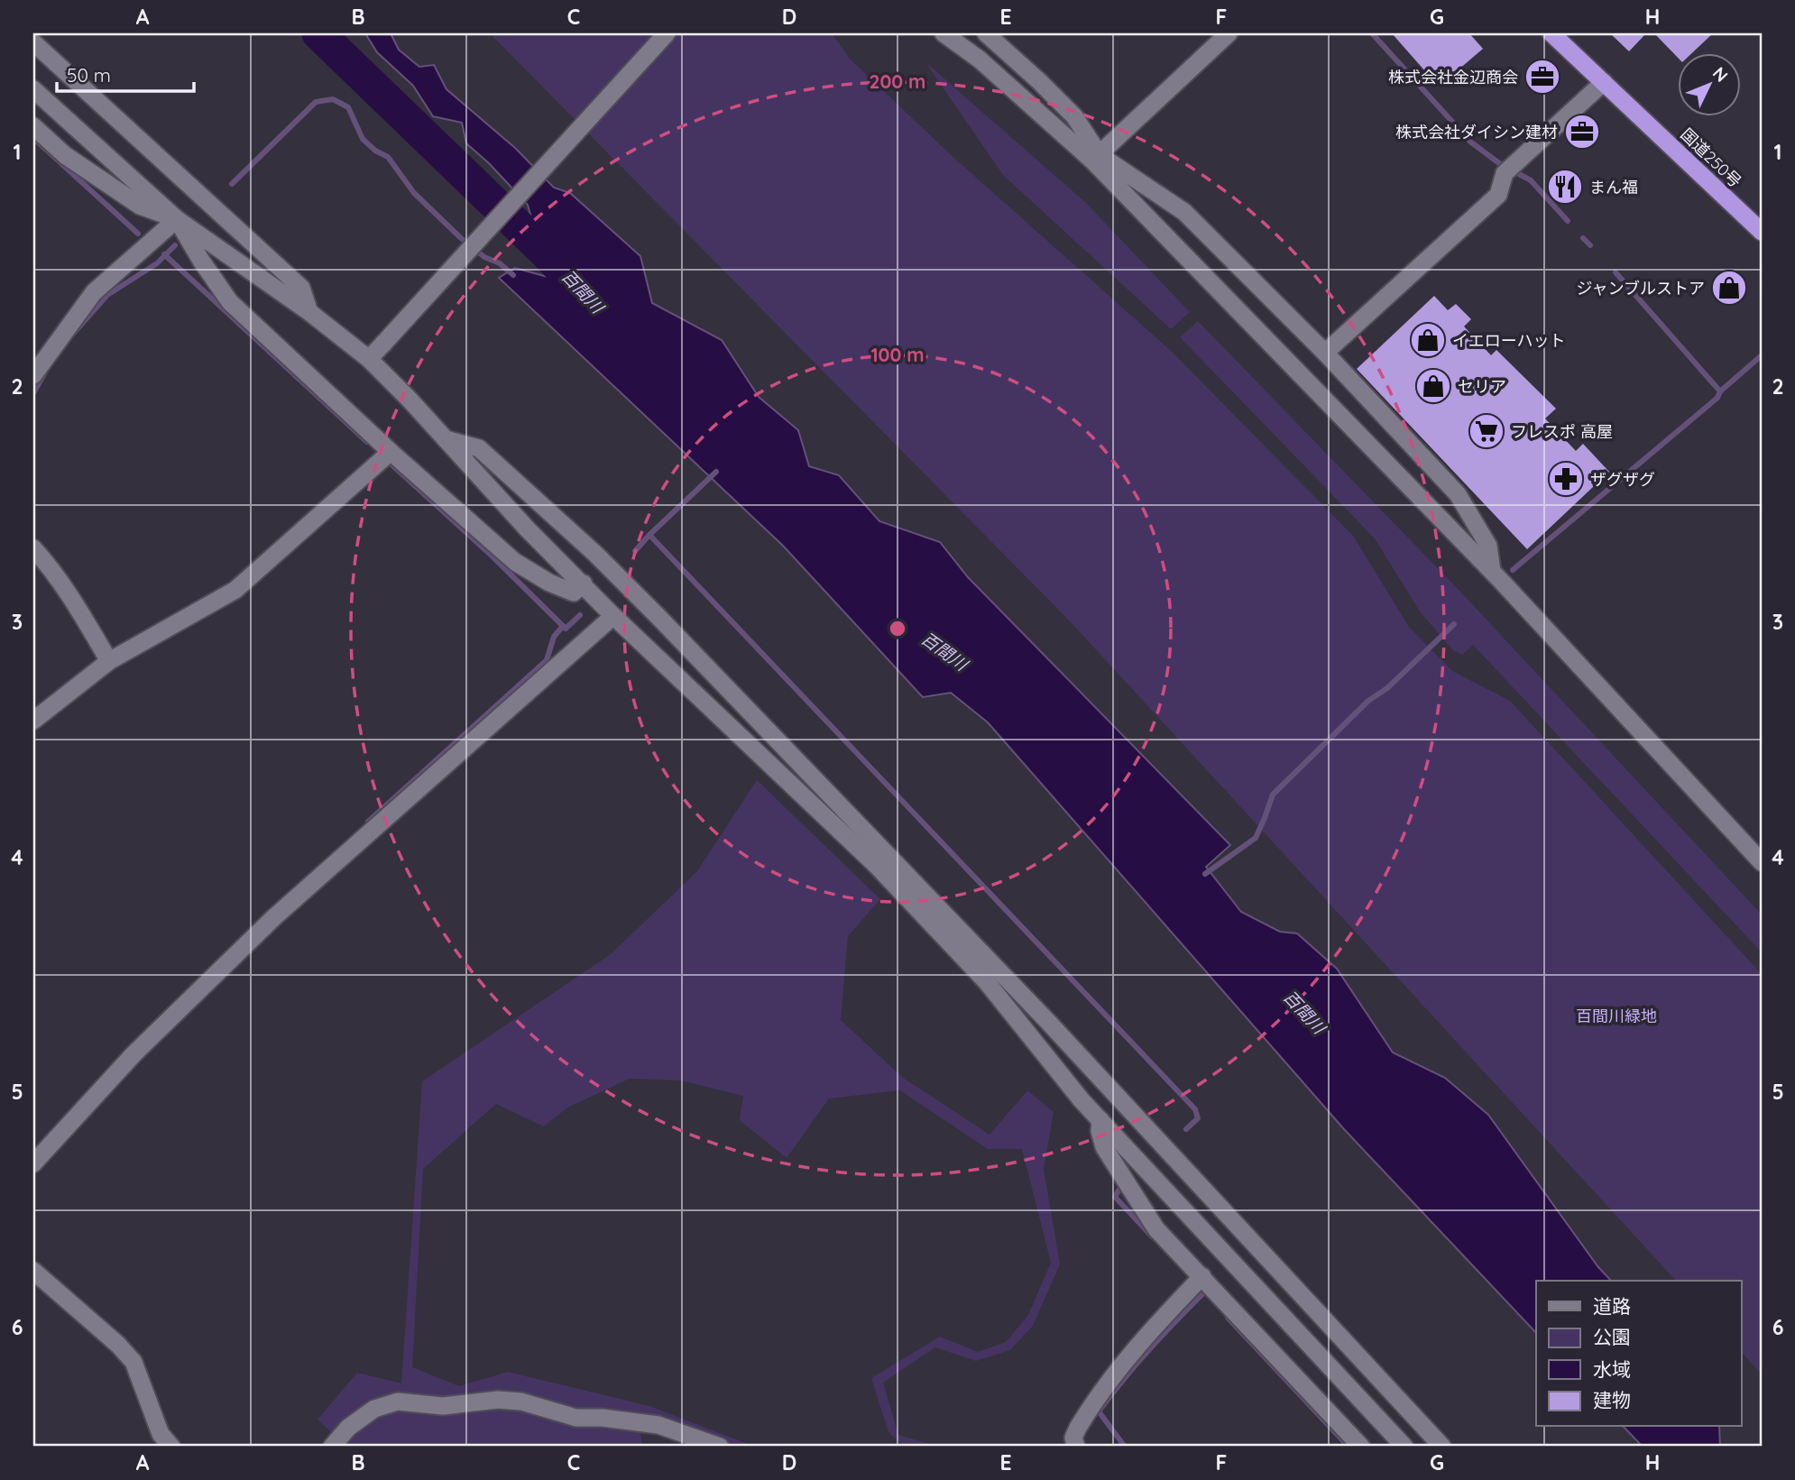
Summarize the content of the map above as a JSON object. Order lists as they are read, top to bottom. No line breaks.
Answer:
{"streets":{"highway":["国道250号"]},"water":["百間川"],"parks":["百間川緑地"],"places":{"office":["株式会社金辺商会","株式会社ダイシン建材"],"restaurant":["まん福"],"shop":["ジャンブルストア","イエローハット","セリア"],"supermarket":["フレスポ 高屋"],"pharmacy":["ザグザグ"]},"legend":["道路","公園","水域","建物"],"scale_bar":"50 m","north":"top right","grid":{"columns":["A","B","C","D","E","F","G","H"],"rows":["1","2","3","4","5","6"]},"rings":["200 m","100 m"]}
